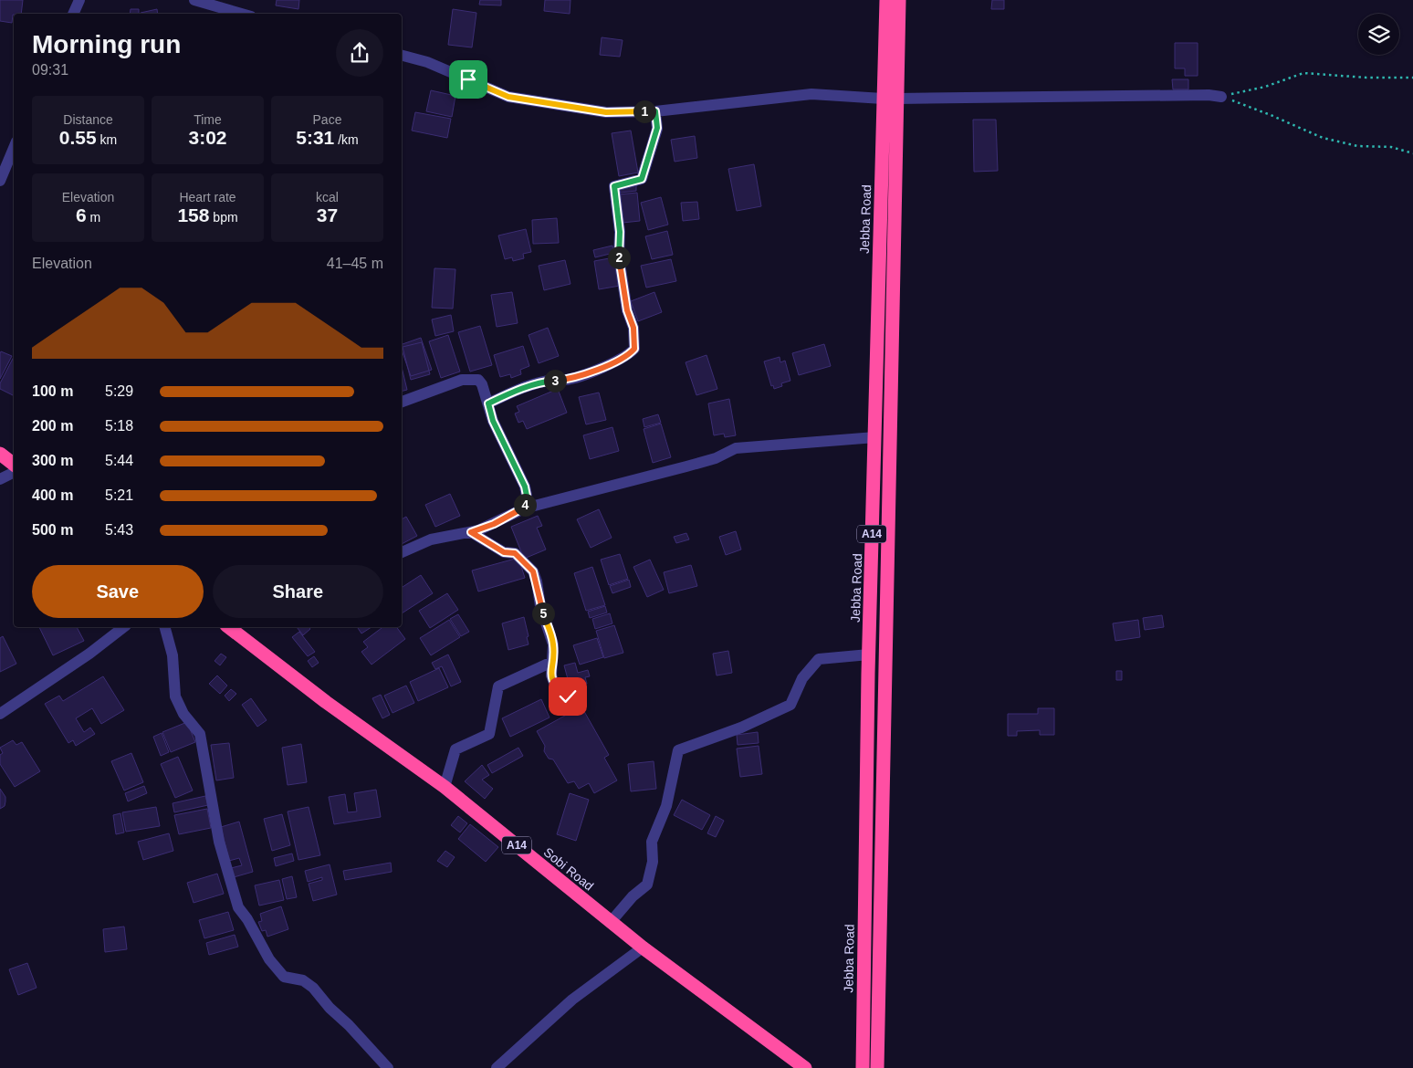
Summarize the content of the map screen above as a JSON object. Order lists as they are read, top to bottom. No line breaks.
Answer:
{"streets":{"highway":["Jebba Road","A14","Sobi Road"]},"page":{"heading":["Morning run","09:31"],"stats":[["Distance","0.55 km"],["Time","3:02"],["Pace","5:31 /km"],["Elevation","6 m"],["Heart rate","158 bpm"],["kcal","37"]],"pins":["1","2","3","4","5"],"chart":["Elevation","41–45 m"],"list":[{"name":"100 m","note":"5:29"},{"name":"200 m","note":"5:18"},{"name":"300 m","note":"5:44"},{"name":"400 m","note":"5:21"},{"name":"500 m","note":"5:43"}],"buttons":["Save","Share"]}}
